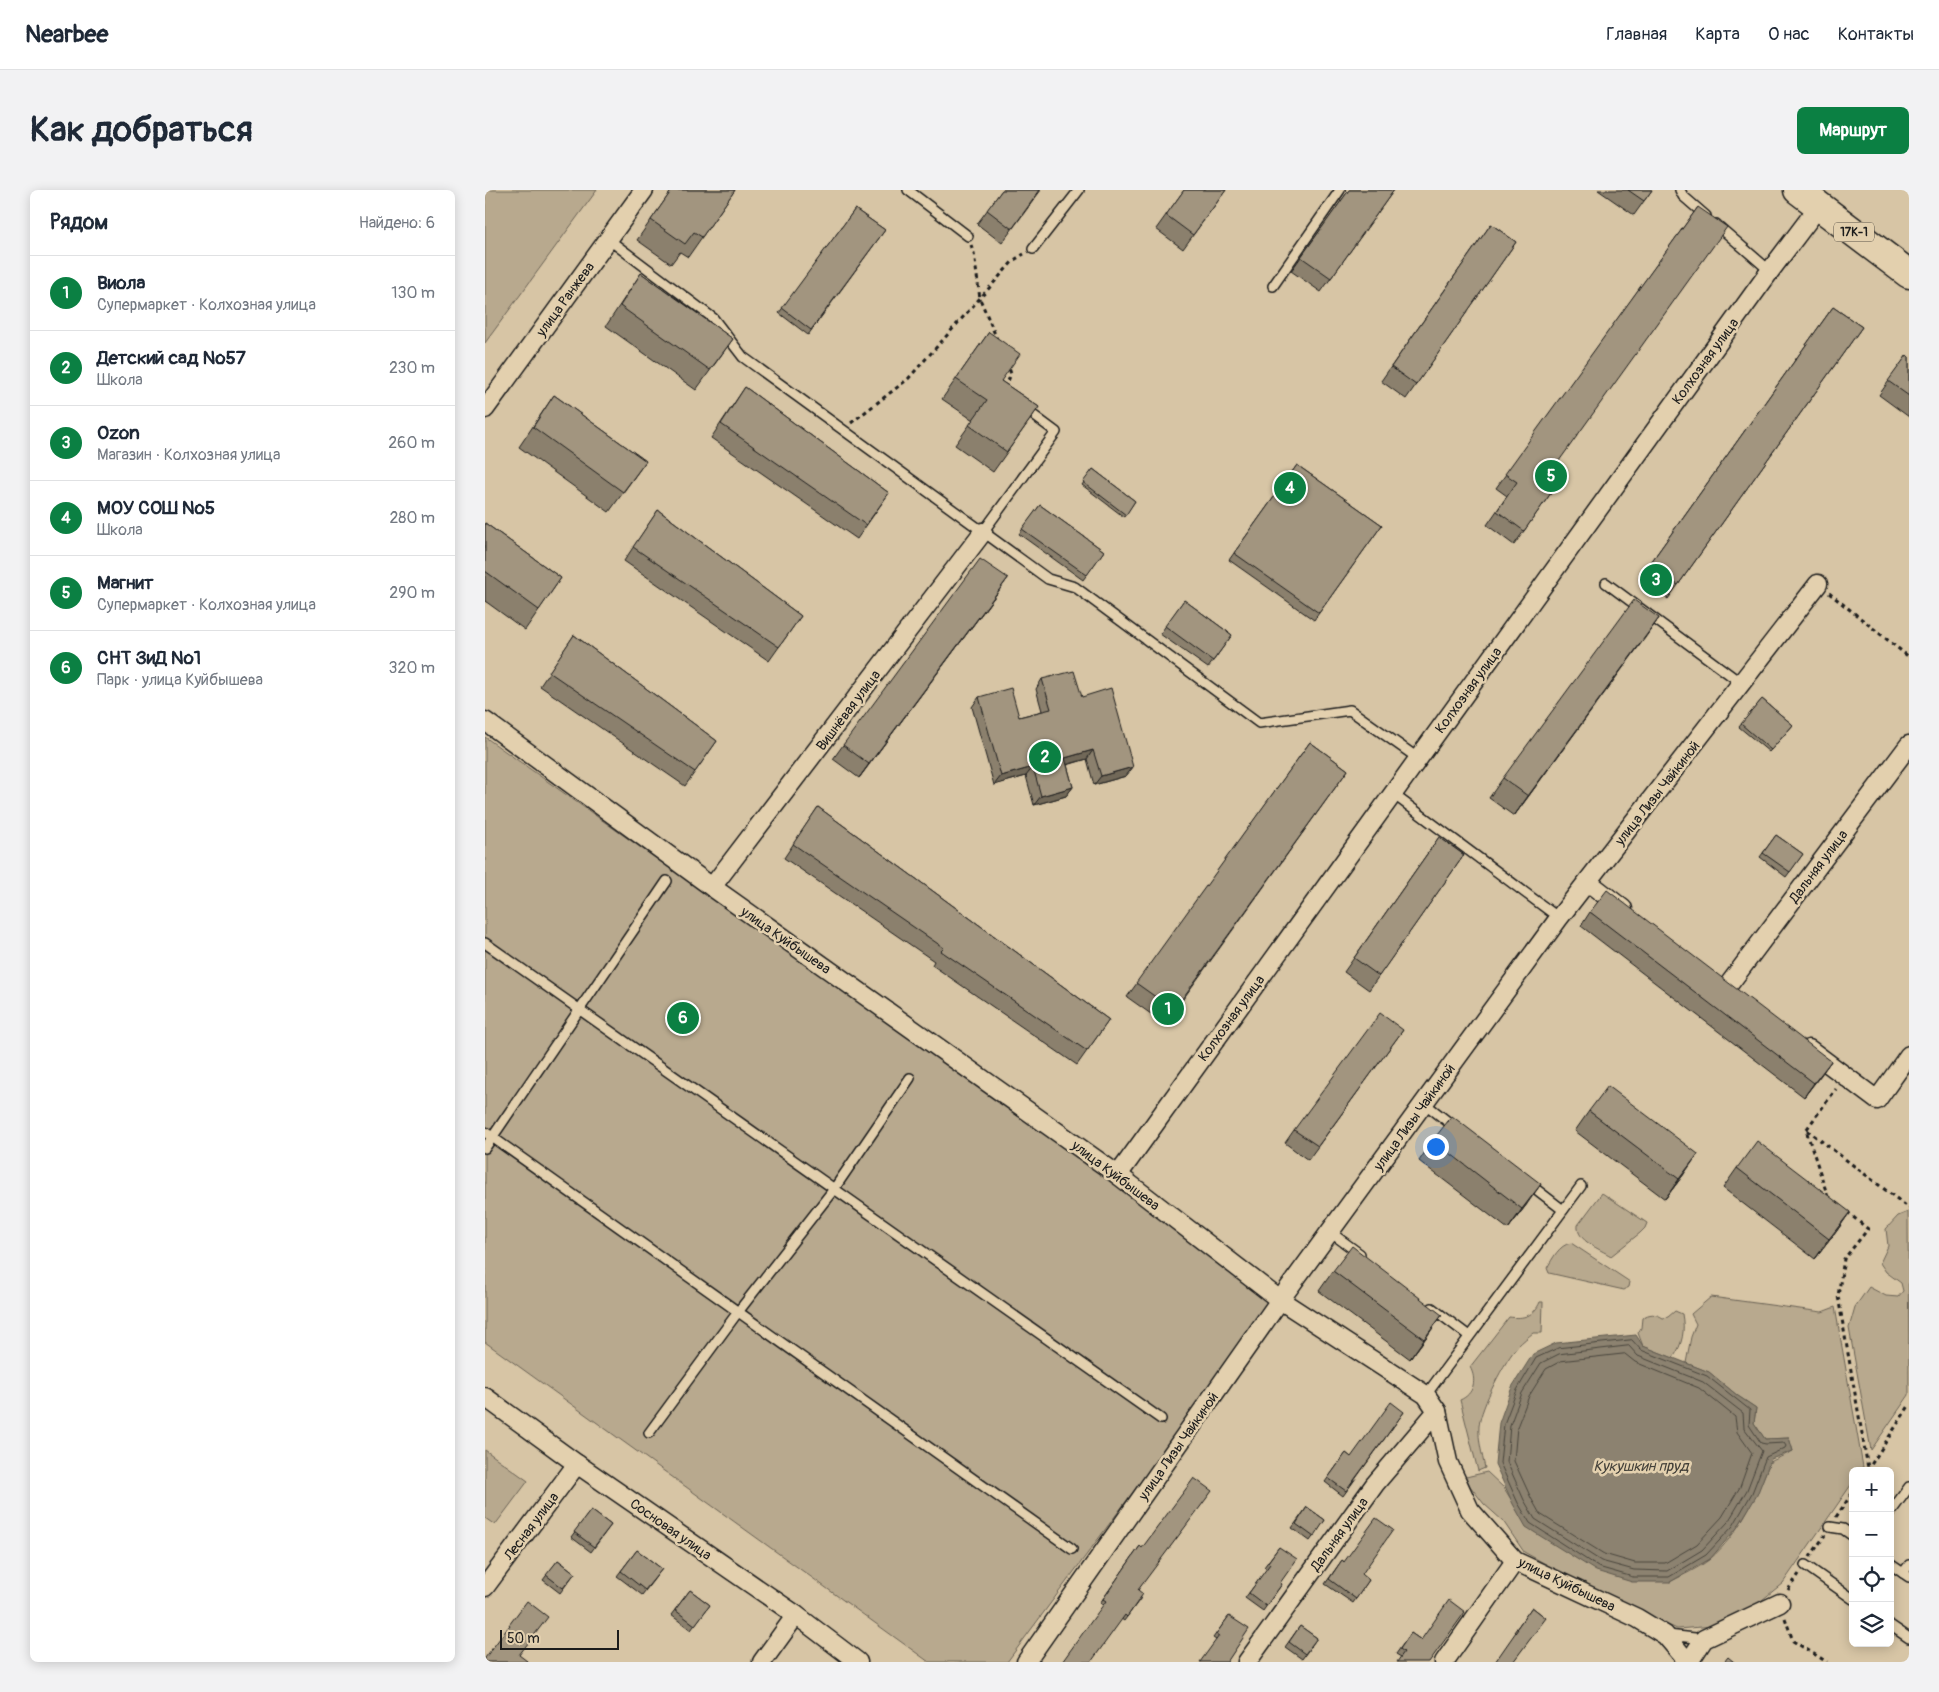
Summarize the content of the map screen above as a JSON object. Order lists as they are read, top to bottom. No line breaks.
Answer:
{"streets":{"main road":["17К-1"],"street":["улица Ранжева","Колхозная улица","Вишнёвая улица","улица Лизы Чайкиной","Дальняя улица","улица Куйбышева","Лесная улица","Сосновая улица"]},"crossings":[["17К-1","Колхозная улица"],["Колхозная улица","улица Куйбышева"],["Вишнёвая улица","улица Куйбышева"],["улица Лизы Чайкиной","улица Куйбышева"],["Дальняя улица","улица Куйбышева"],["Лесная улица","Сосновая улица"]],"water":["Кукушкин пруд"],"scale_bar":"50 m","page":{"header":"Nearbee","nav":["Главная","Карта","О нас","Контакты"],"buttons":"Маршрут","title":"Как добраться","heading":["Рядом","Найдено: 6"],"list":[{"mark":"1","name":"Виола","note":"Супермаркет · Колхозная улица","value":"130 m"},{"mark":"2","name":"Детский сад №57","note":"Школа","value":"230 m"},{"mark":"3","name":"Ozon","note":"Магазин · Колхозная улица","value":"260 m"},{"mark":"4","name":"МОУ СОШ №5","note":"Школа","value":"280 m"},{"mark":"5","name":"Магнит","note":"Супермаркет · Колхозная улица","value":"290 m"},{"mark":"6","name":"СНТ ЗиД №1","note":"Парк · улица Куйбышева","value":"320 m"}],"pins":["5","4","3","2","1","6"],"map_buttons":["+","−"],"scale":"50 m"}}
